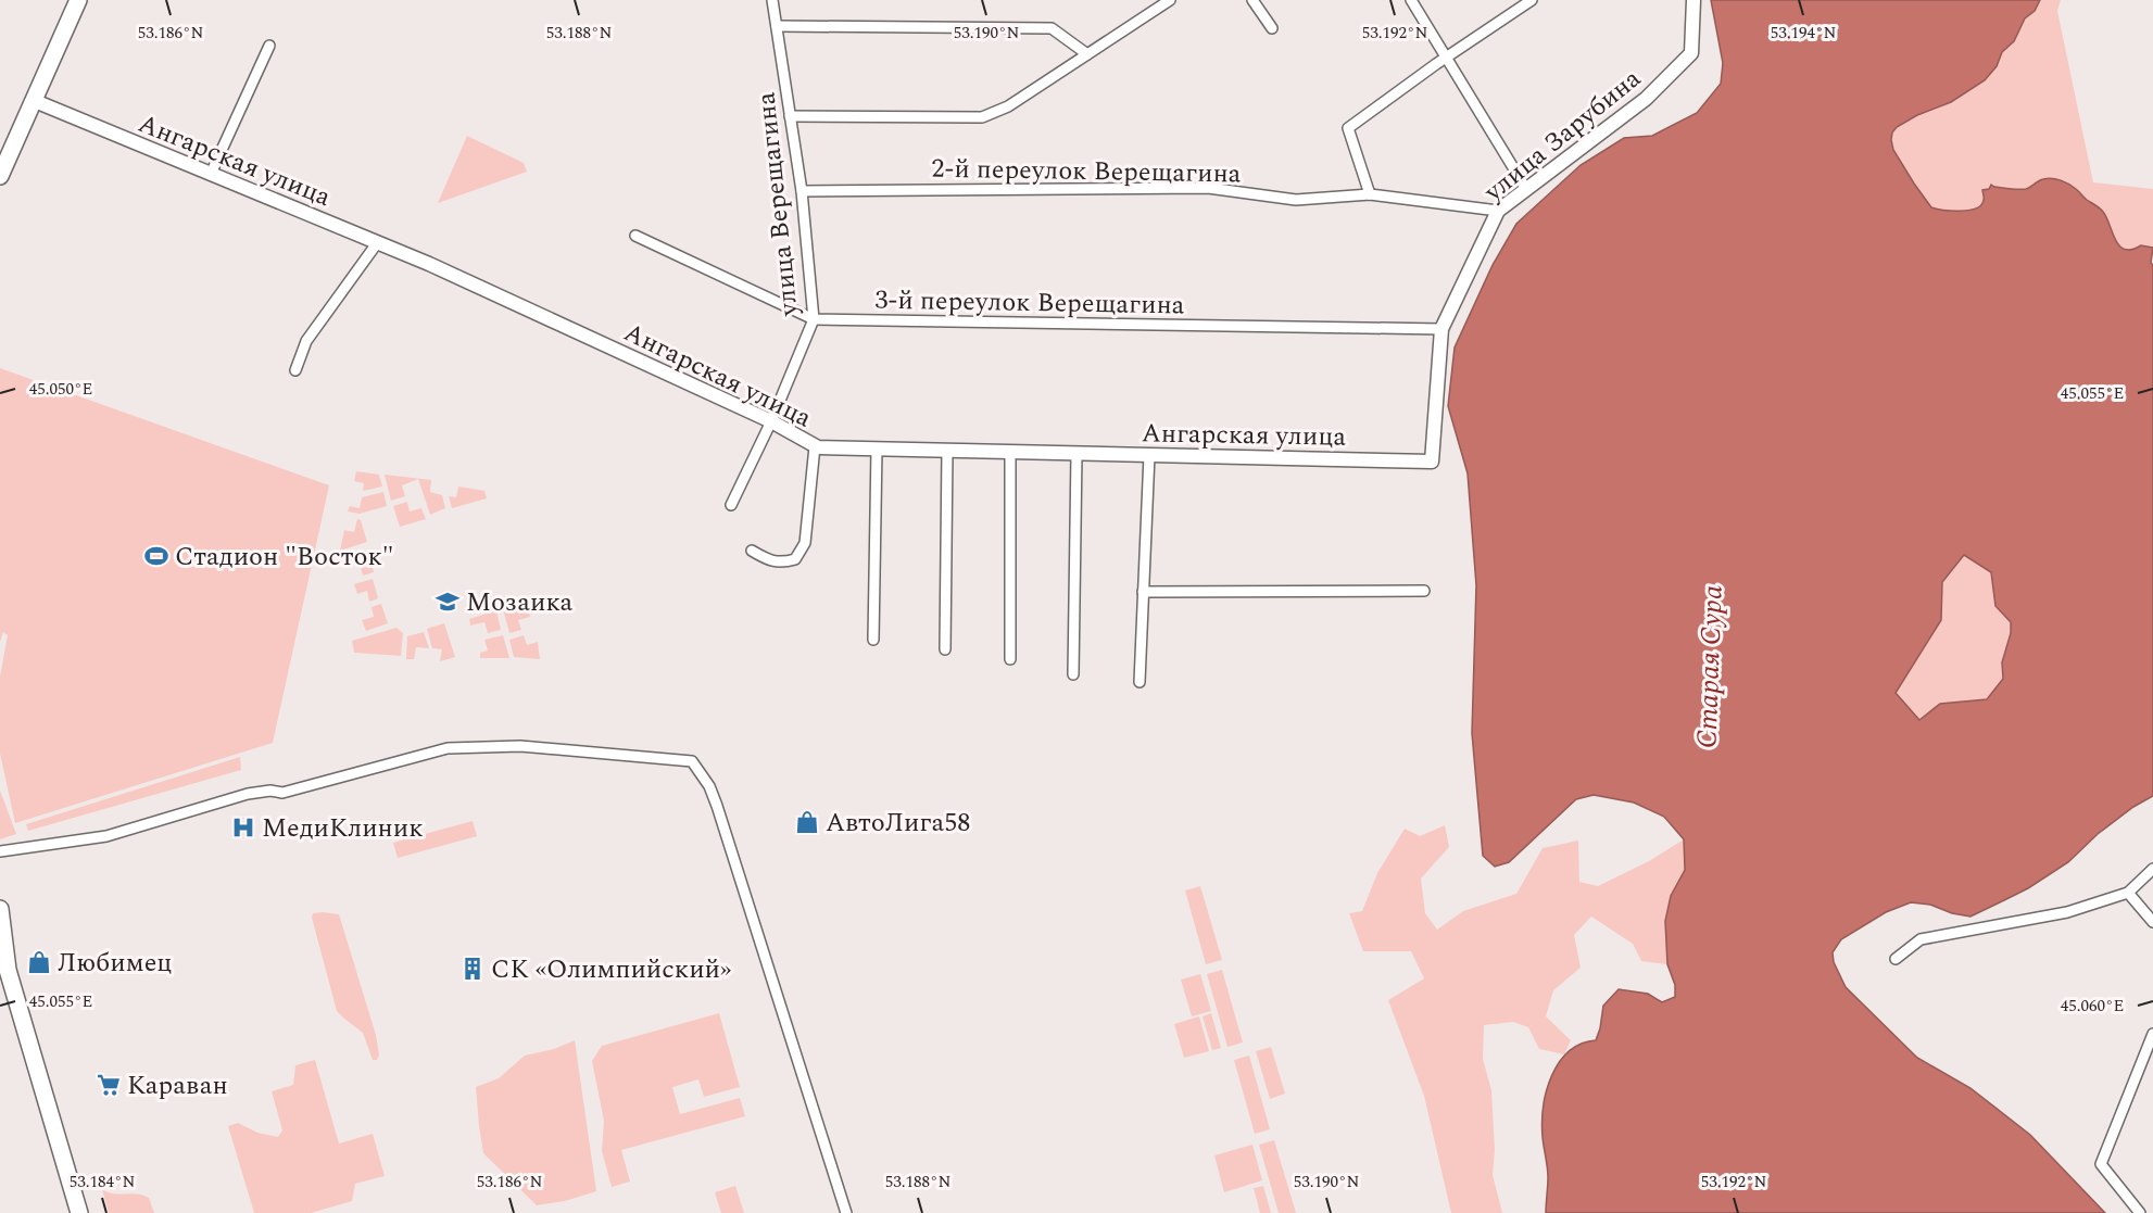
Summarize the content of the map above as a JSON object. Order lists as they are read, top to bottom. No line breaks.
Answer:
{"streets":{"street":["улица Зарубина","Ангарская улица","2-й переулок Верещагина","улица Верещагина","3-й переулок Верещагина"]},"crossings":[["улица Зарубина","Ангарская улица"],["улица Зарубина","2-й переулок Верещагина"],["улица Зарубина","3-й переулок Верещагина"],["Ангарская улица","улица Верещагина"],["2-й переулок Верещагина","улица Верещагина"],["улица Верещагина","3-й переулок Верещагина"]],"water":["Старая Сура"],"places":{"sports":["Стадион \"Восток\""],"school or university":["Мозаика"],"shop":["АвтоЛига58","Любимец"],"hospital":["МедиКлиник"],"building":["СК «Олимпийский»"],"supermarket":["Караван"]},"coordinates":["53.186°N","53.188°N","53.190°N","53.192°N","53.194°N","45.050°E","45.055°E","45.060°E","53.184°N"]}
